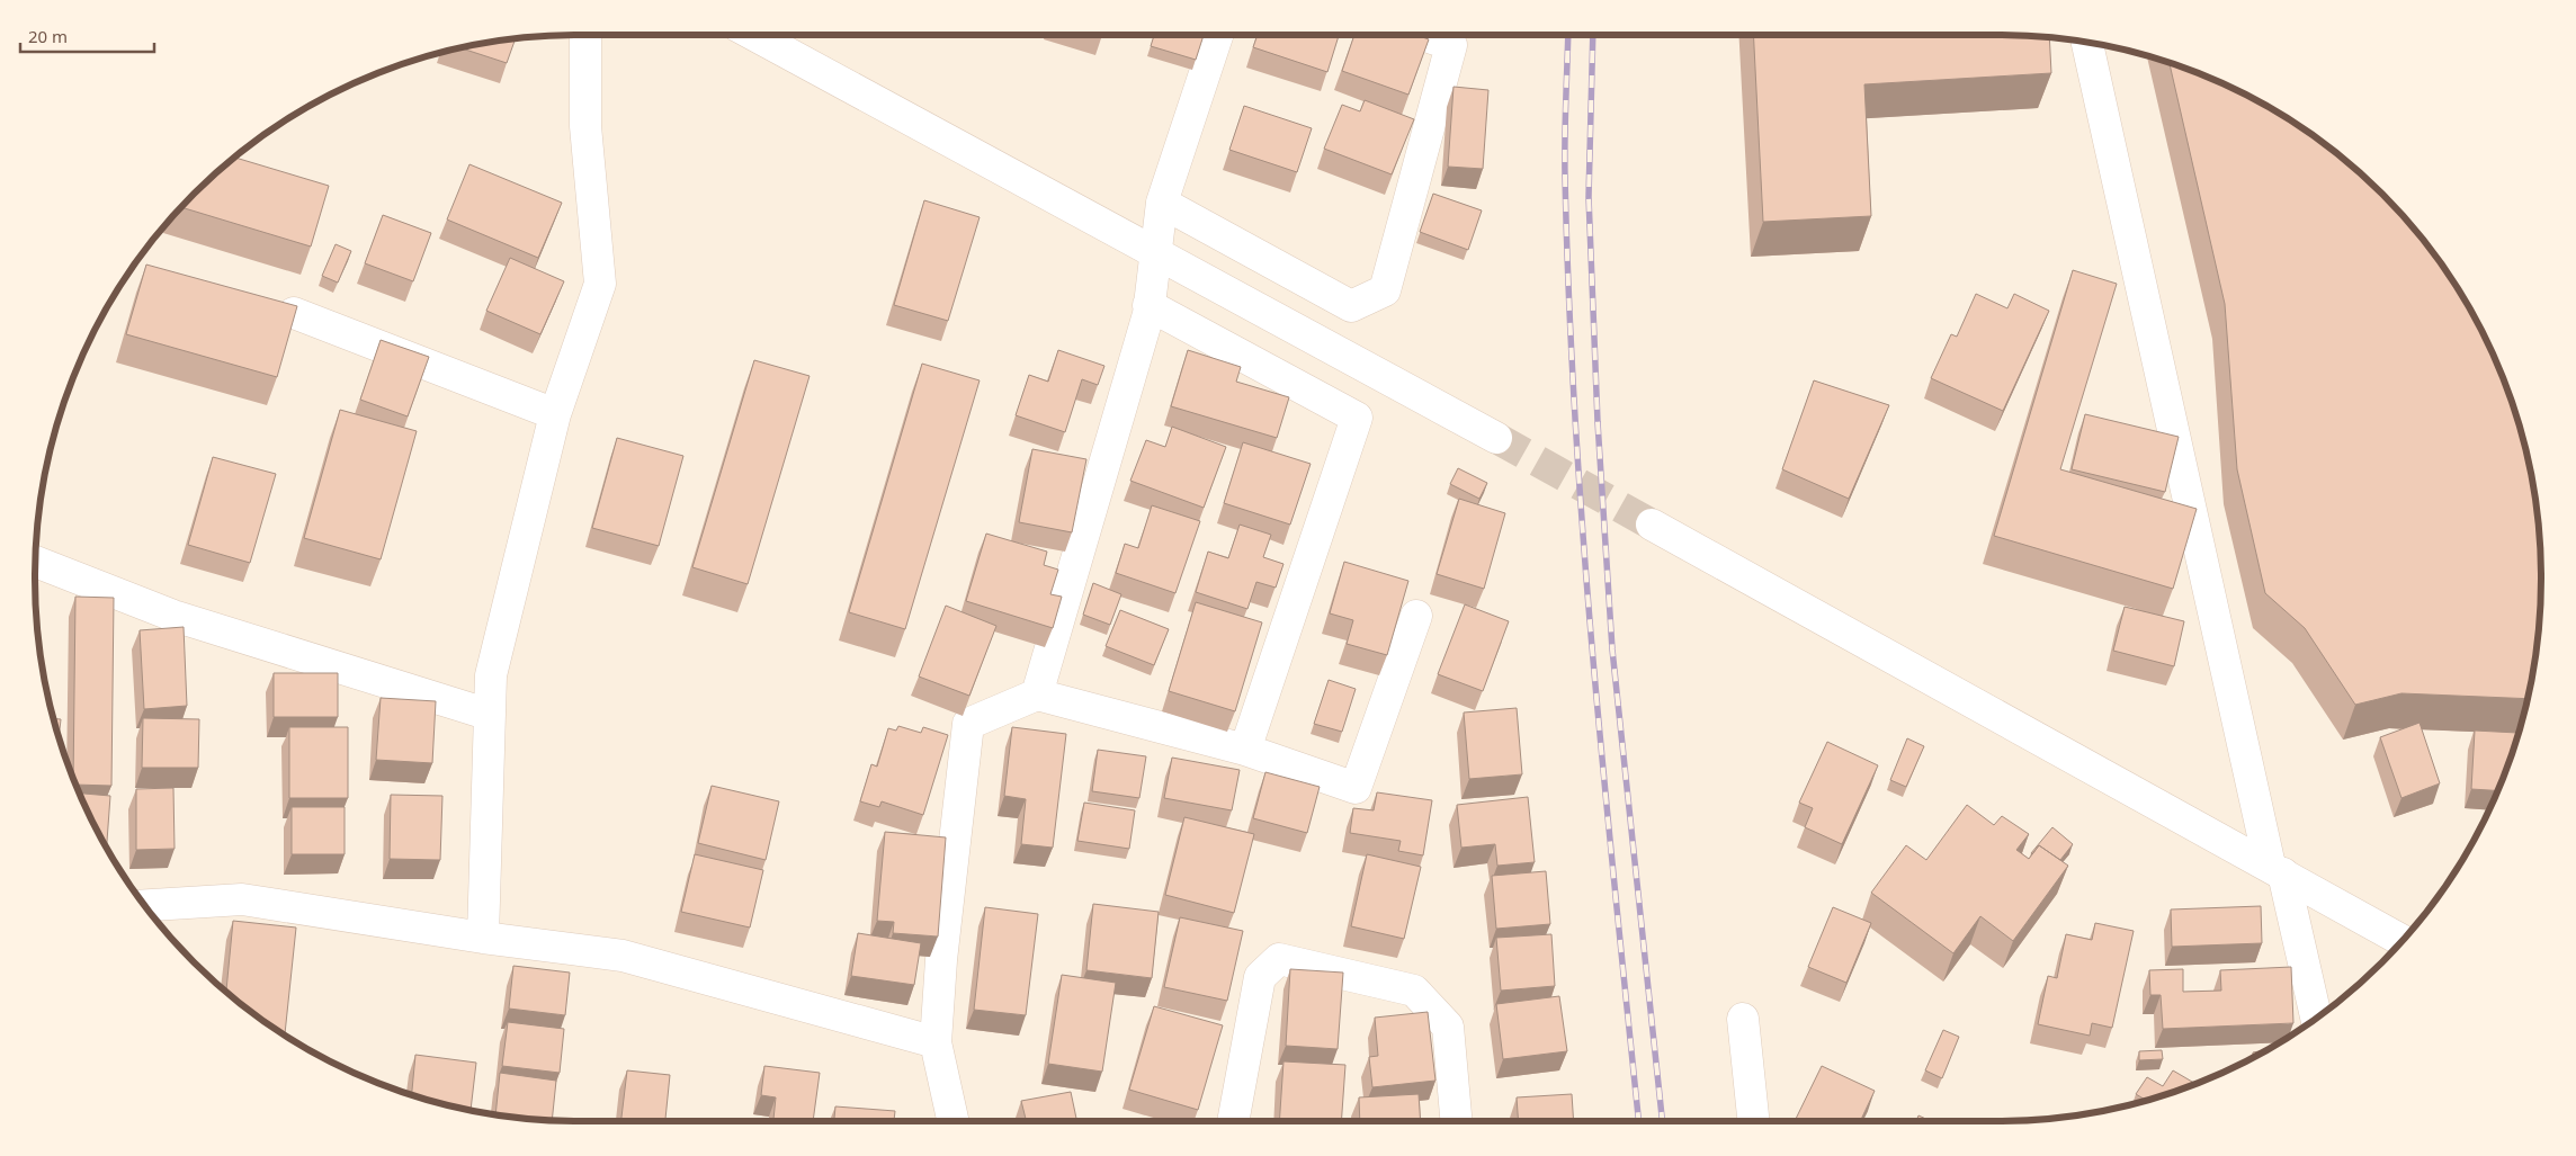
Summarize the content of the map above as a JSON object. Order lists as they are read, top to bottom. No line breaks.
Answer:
{"scale_bar":"20 m"}
